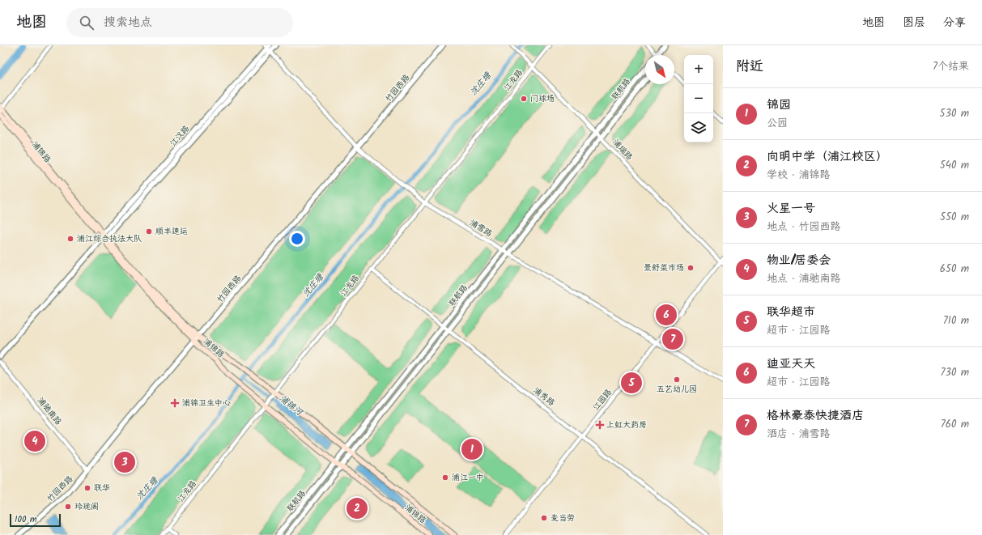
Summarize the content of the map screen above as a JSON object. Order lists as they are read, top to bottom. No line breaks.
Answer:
{"streets":{"main road":["浦锦路"],"street":["江龙路","竹园西路","联航路","江汉路","浦瑞路","浦雪路","浦秀路","江园路","浦驰南路"]},"crossings":[["江龙路","浦瑞路"],["江龙路","浦锦路"],["江龙路","浦雪路"],["江龙路","浦秀路"],["竹园西路","浦锦路"],["竹园西路","浦雪路"],["竹园西路","浦驰南路"],["联航路","浦瑞路"],["联航路","浦锦路"],["联航路","浦雪路"],["联航路","浦秀路"],["江汉路","浦锦路"],["江汉路","浦雪路"],["浦瑞路","江园路"],["浦雪路","江园路"],["浦秀路","江园路"]],"water":["沈庄塘","浦锦河"],"places":{"other":["门球场","顺丰速运","浦江综合执法大队","景舒菜市场","五艺幼儿园","浦江一中","联华","玲珑阁","麦当劳"],"health":["浦锦卫生中心","上虹大药房"]},"scale_bar":"100 m","north":"bottom right","page":{"header":"地图","search":"搜索地点","nav":["地图","图层","分享"],"heading":["附近","7个结果"],"map_buttons":["+","−"],"list":[{"mark":"1","name":"锦园","note":"公园","value":"530 m"},{"mark":"2","name":"向明中学（浦江校区）","note":"学校 · 浦锦路","value":"540 m"},{"mark":"3","name":"火星一号","note":"地点 · 竹园西路","value":"550 m"},{"mark":"4","name":"物业/居委会","note":"地点 · 浦驰南路","value":"650 m"},{"mark":"5","name":"联华超市","note":"超市 · 江园路","value":"710 m"},{"mark":"6","name":"迪亚天天","note":"超市 · 江园路","value":"730 m"},{"mark":"7","name":"格林豪泰快捷酒店","note":"酒店 · 浦雪路","value":"760 m"}],"pins":["6","7","5","4","1","3","2"],"scale":"100 m"}}
